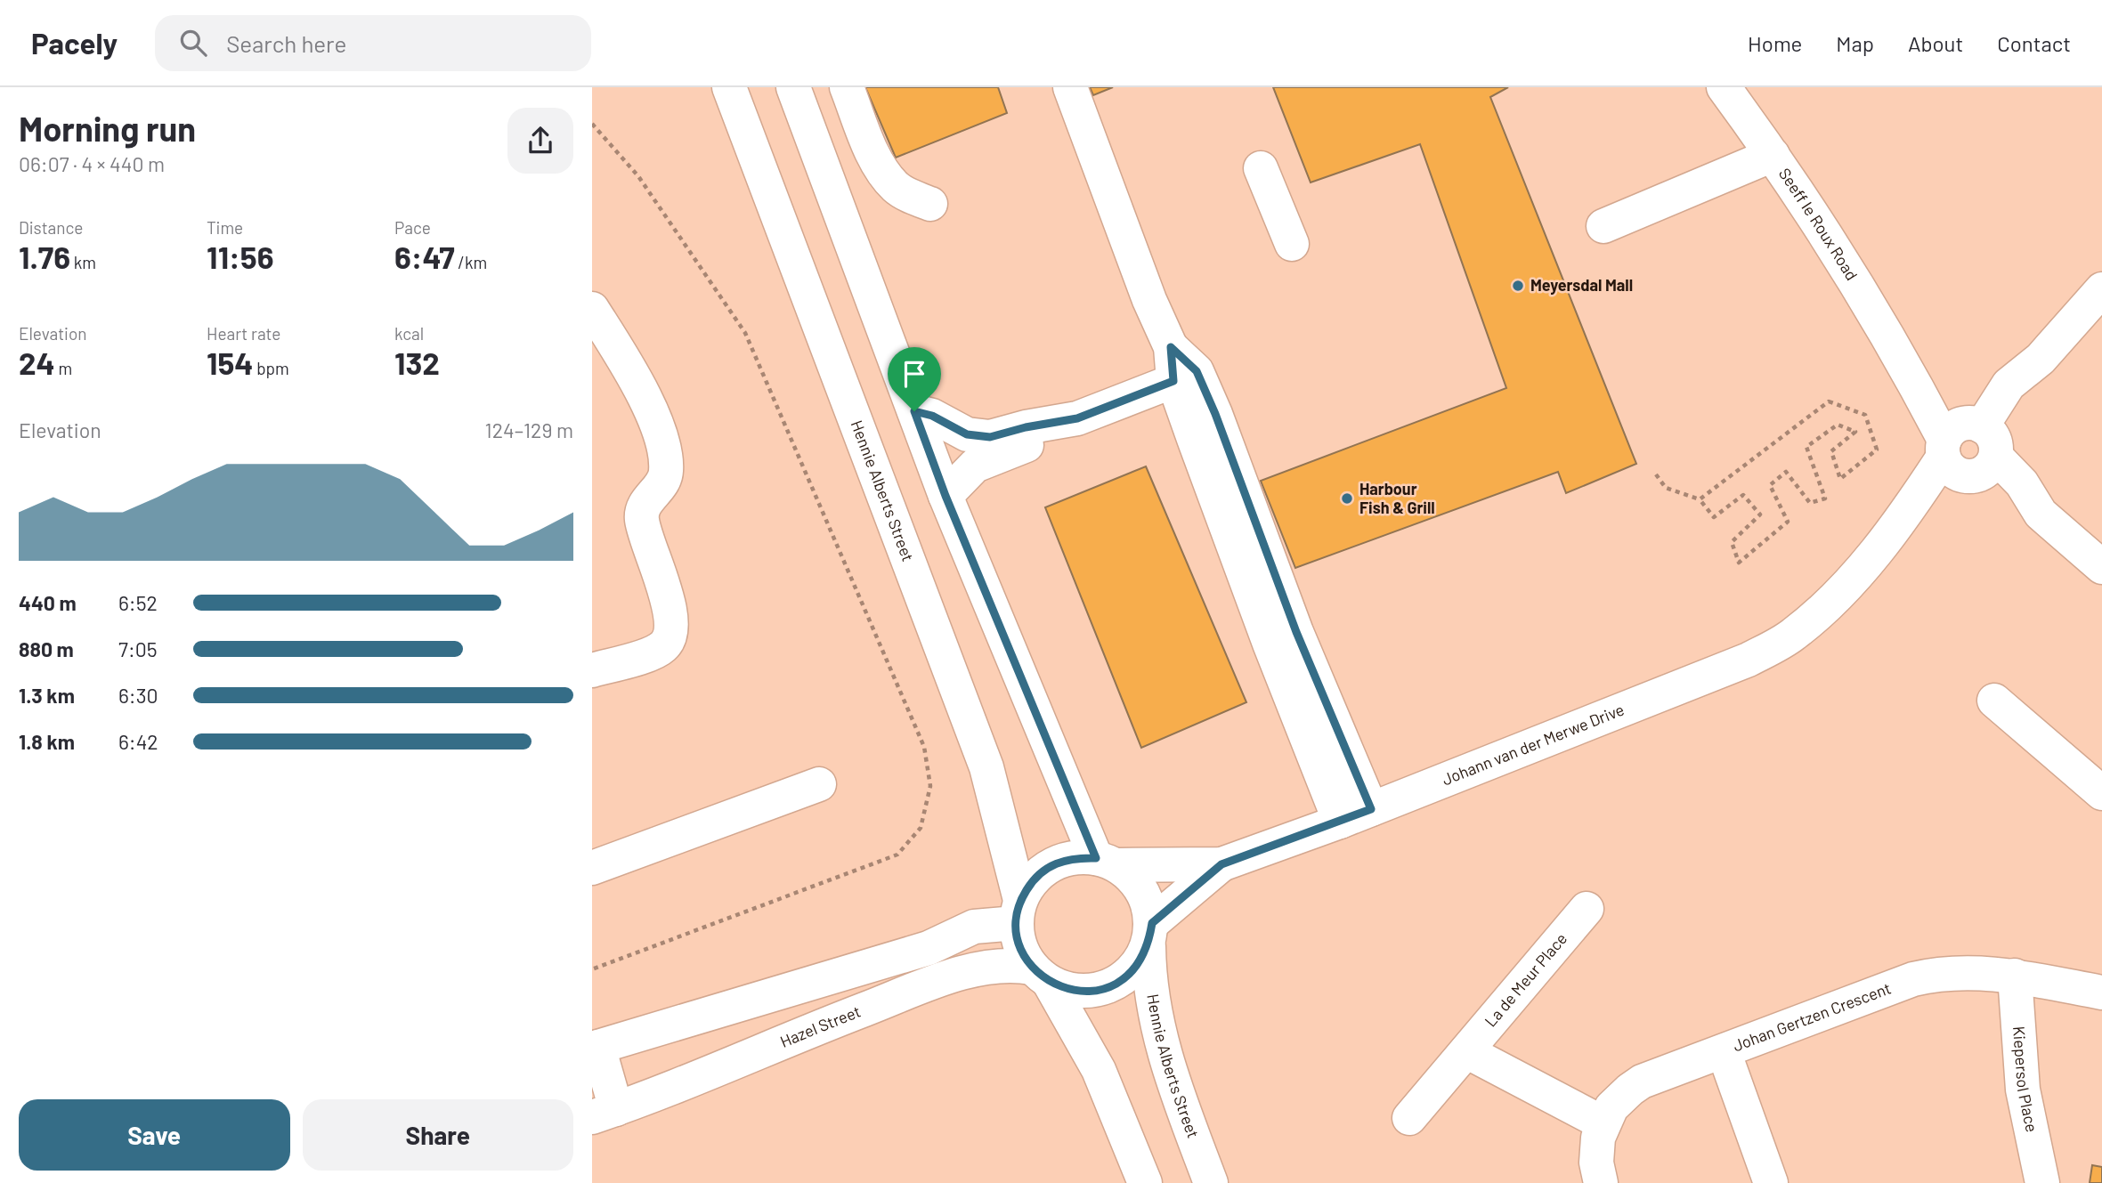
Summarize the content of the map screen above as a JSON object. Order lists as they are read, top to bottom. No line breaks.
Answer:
{"streets":{"street":["Seeff le Roux Road","Hennie Alberts Street","Johann van der Merwe Drive","La de Meur Place","Johan Gertzen Crescent","Hazel Street","Kiepersol Place"]},"crossings":[["Seeff le Roux Road","Johann van der Merwe Drive"],["Hennie Alberts Street","Johann van der Merwe Drive"],["Hennie Alberts Street","Hazel Street"],["Johann van der Merwe Drive","Hazel Street"],["Johan Gertzen Crescent","Kiepersol Place"]],"places":["Meyersdal Mall","Harbour Fish & Grill"],"page":{"header":"Pacely","search":"Search here","nav":["Home","Map","About","Contact"],"heading":["Morning run","06:07 · 4 × 440 m"],"stats":[["Distance","1.76 km"],["Time","11:56"],["Pace","6:47 /km"],["Elevation","24 m"],["Heart rate","154 bpm"],["kcal","132"]],"chart":["Elevation","124–129 m"],"list":[{"name":"440 m","note":"6:52"},{"name":"880 m","note":"7:05"},{"name":"1.3 km","note":"6:30"},{"name":"1.8 km","note":"6:42"}],"buttons":["Save","Share"]}}
